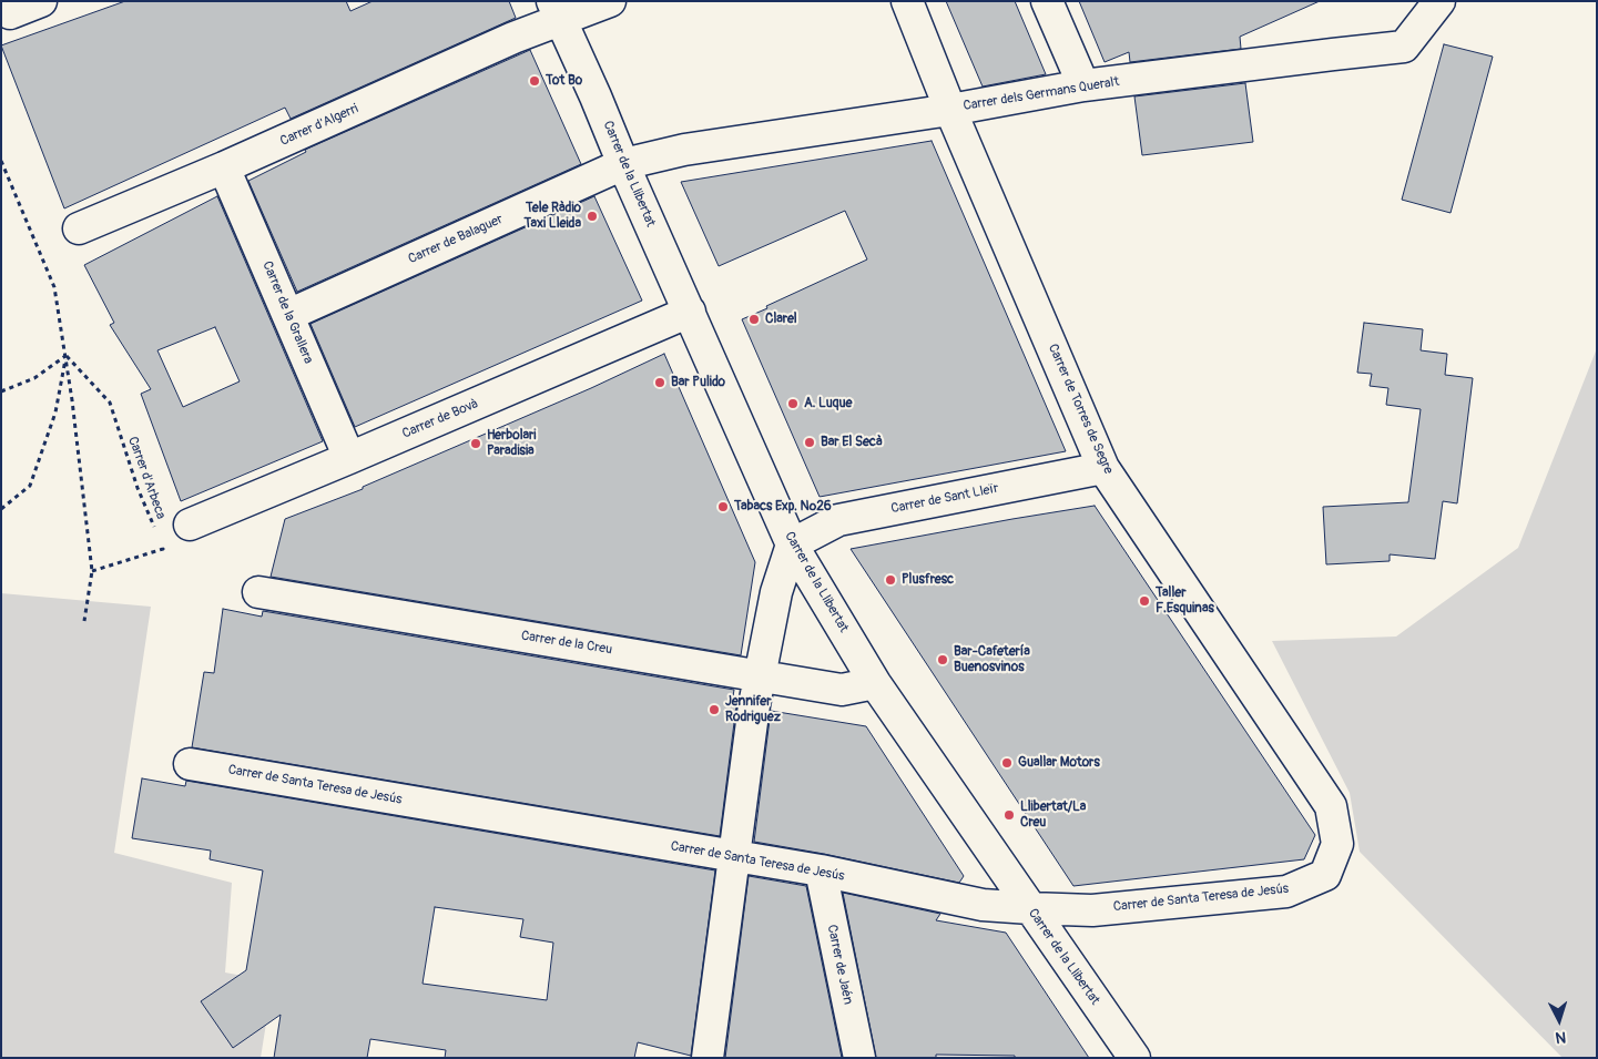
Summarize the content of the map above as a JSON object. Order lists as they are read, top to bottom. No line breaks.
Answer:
{"streets":{"street":["Carrer dels Germans Queralt","Carrer d'Algerri","Carrer de la Llibertat","Carrer de Balaguer","Carrer de la Grallera","Carrer de Torres de Segre","Carrer de Bovà","Carrer de Sant Lleïr","Carrer de la Creu","Carrer de Santa Teresa de Jesús","Carrer de Jaén"],"path":["Carrer d'Arbeca"]},"crossings":[["Carrer dels Germans Queralt","Carrer de la Llibertat"],["Carrer dels Germans Queralt","Carrer de Balaguer"],["Carrer dels Germans Queralt","Carrer de Torres de Segre"],["Carrer d'Algerri","Carrer de la Llibertat"],["Carrer d'Algerri","Carrer de la Grallera"],["Carrer de la Llibertat","Carrer de Balaguer"],["Carrer de la Llibertat","Carrer de Bovà"],["Carrer de la Llibertat","Carrer de Sant Lleïr"],["Carrer de la Llibertat","Carrer de la Creu"],["Carrer de la Llibertat","Carrer de Santa Teresa de Jesús"],["Carrer de Balaguer","Carrer de la Grallera"],["Carrer de la Grallera","Carrer de Bovà"],["Carrer de Torres de Segre","Carrer de Sant Lleïr"],["Carrer de Torres de Segre","Carrer de Santa Teresa de Jesús"],["Carrer de Santa Teresa de Jesús","Carrer de Jaén"]],"places":["Tot Bo","Tele Ràdio Taxi Lleida","Clarel","Bar Pulido","A. Luque","Bar El Secà","Herbolari Paradisia","Tabacs Exp. Nº26","Plusfresc","Taller F.Esquinas","Bar-Cafetería Buenosvinos","Jennifer Rodriguez","Guallar Motors","Llibertat/La Creu"],"north":"bottom"}
